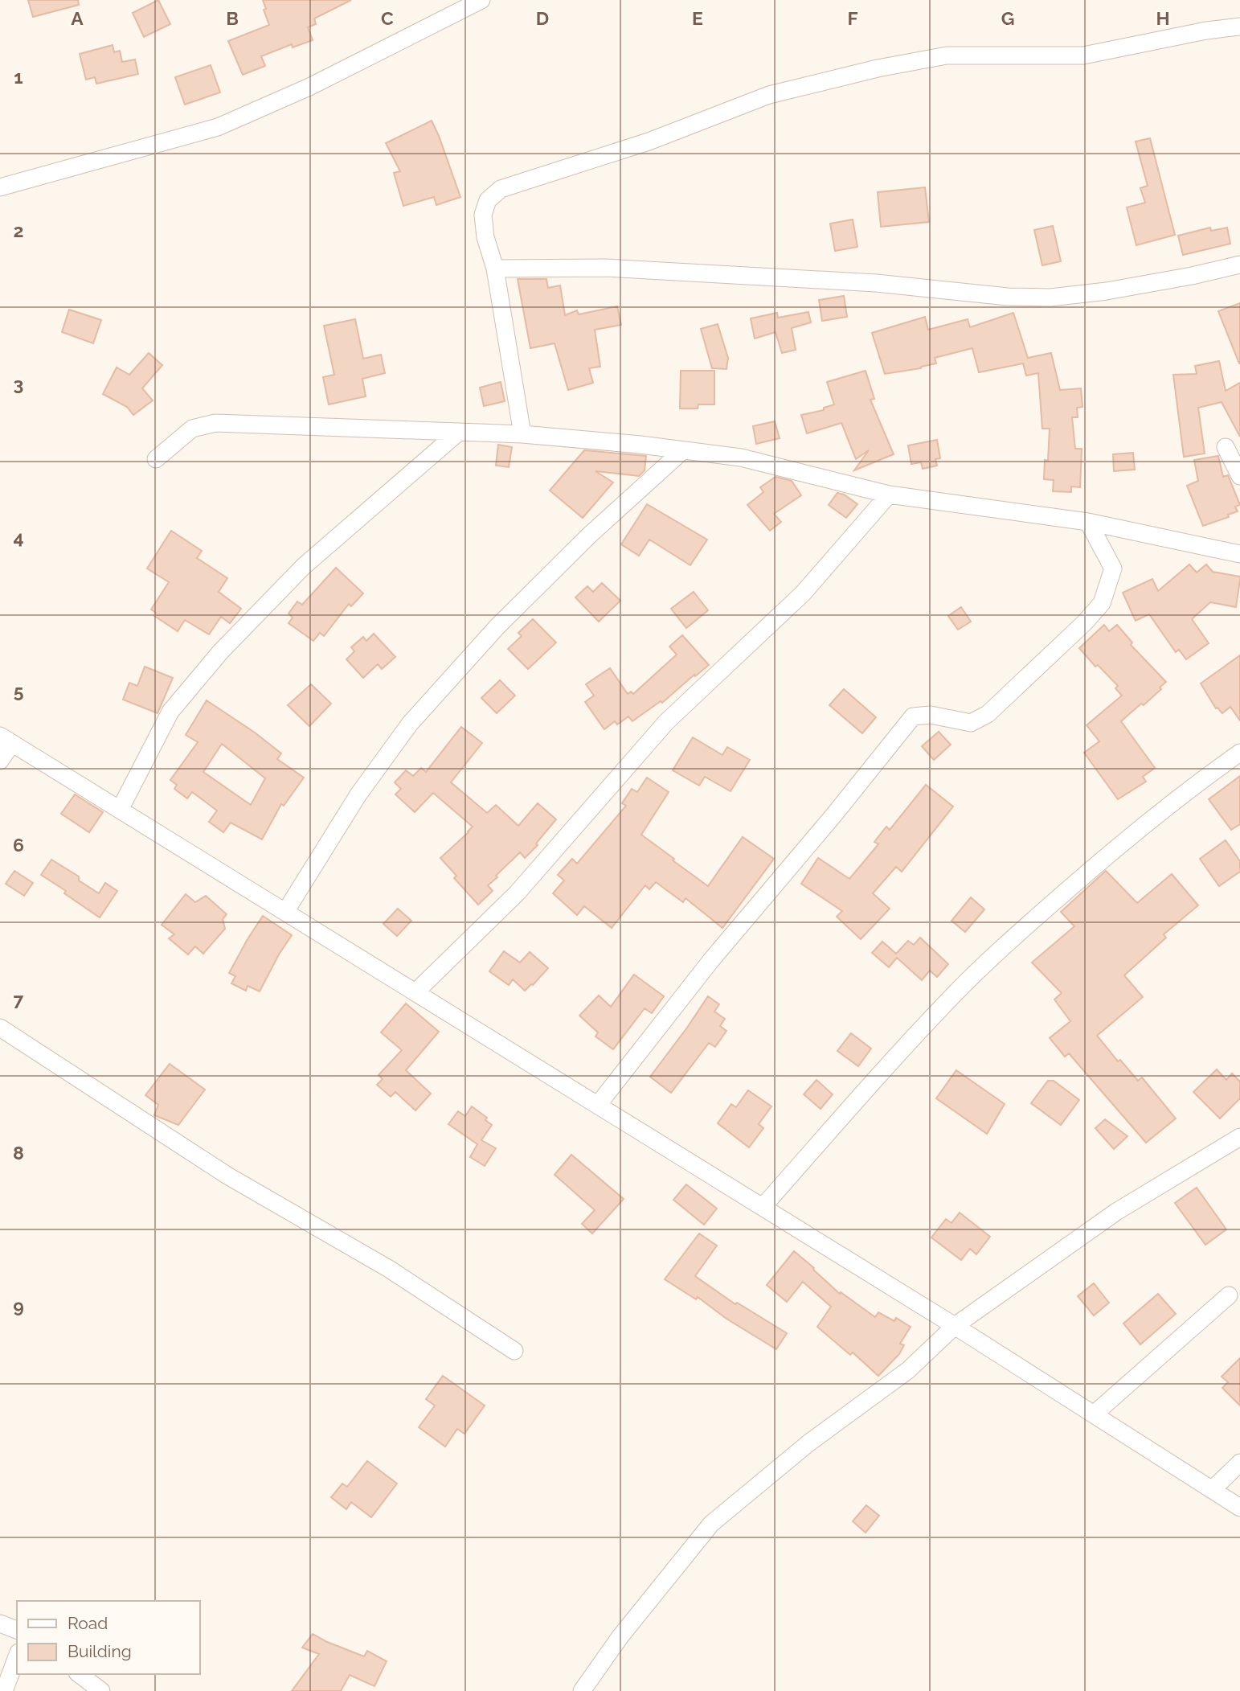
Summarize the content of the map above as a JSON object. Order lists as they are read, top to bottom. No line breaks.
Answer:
{"legend":["Road","Building"],"grid":{"columns":["A","B","C","D","E","F","G","H"],"rows":["1","2","3","4","5","6","7","8","9"]}}
